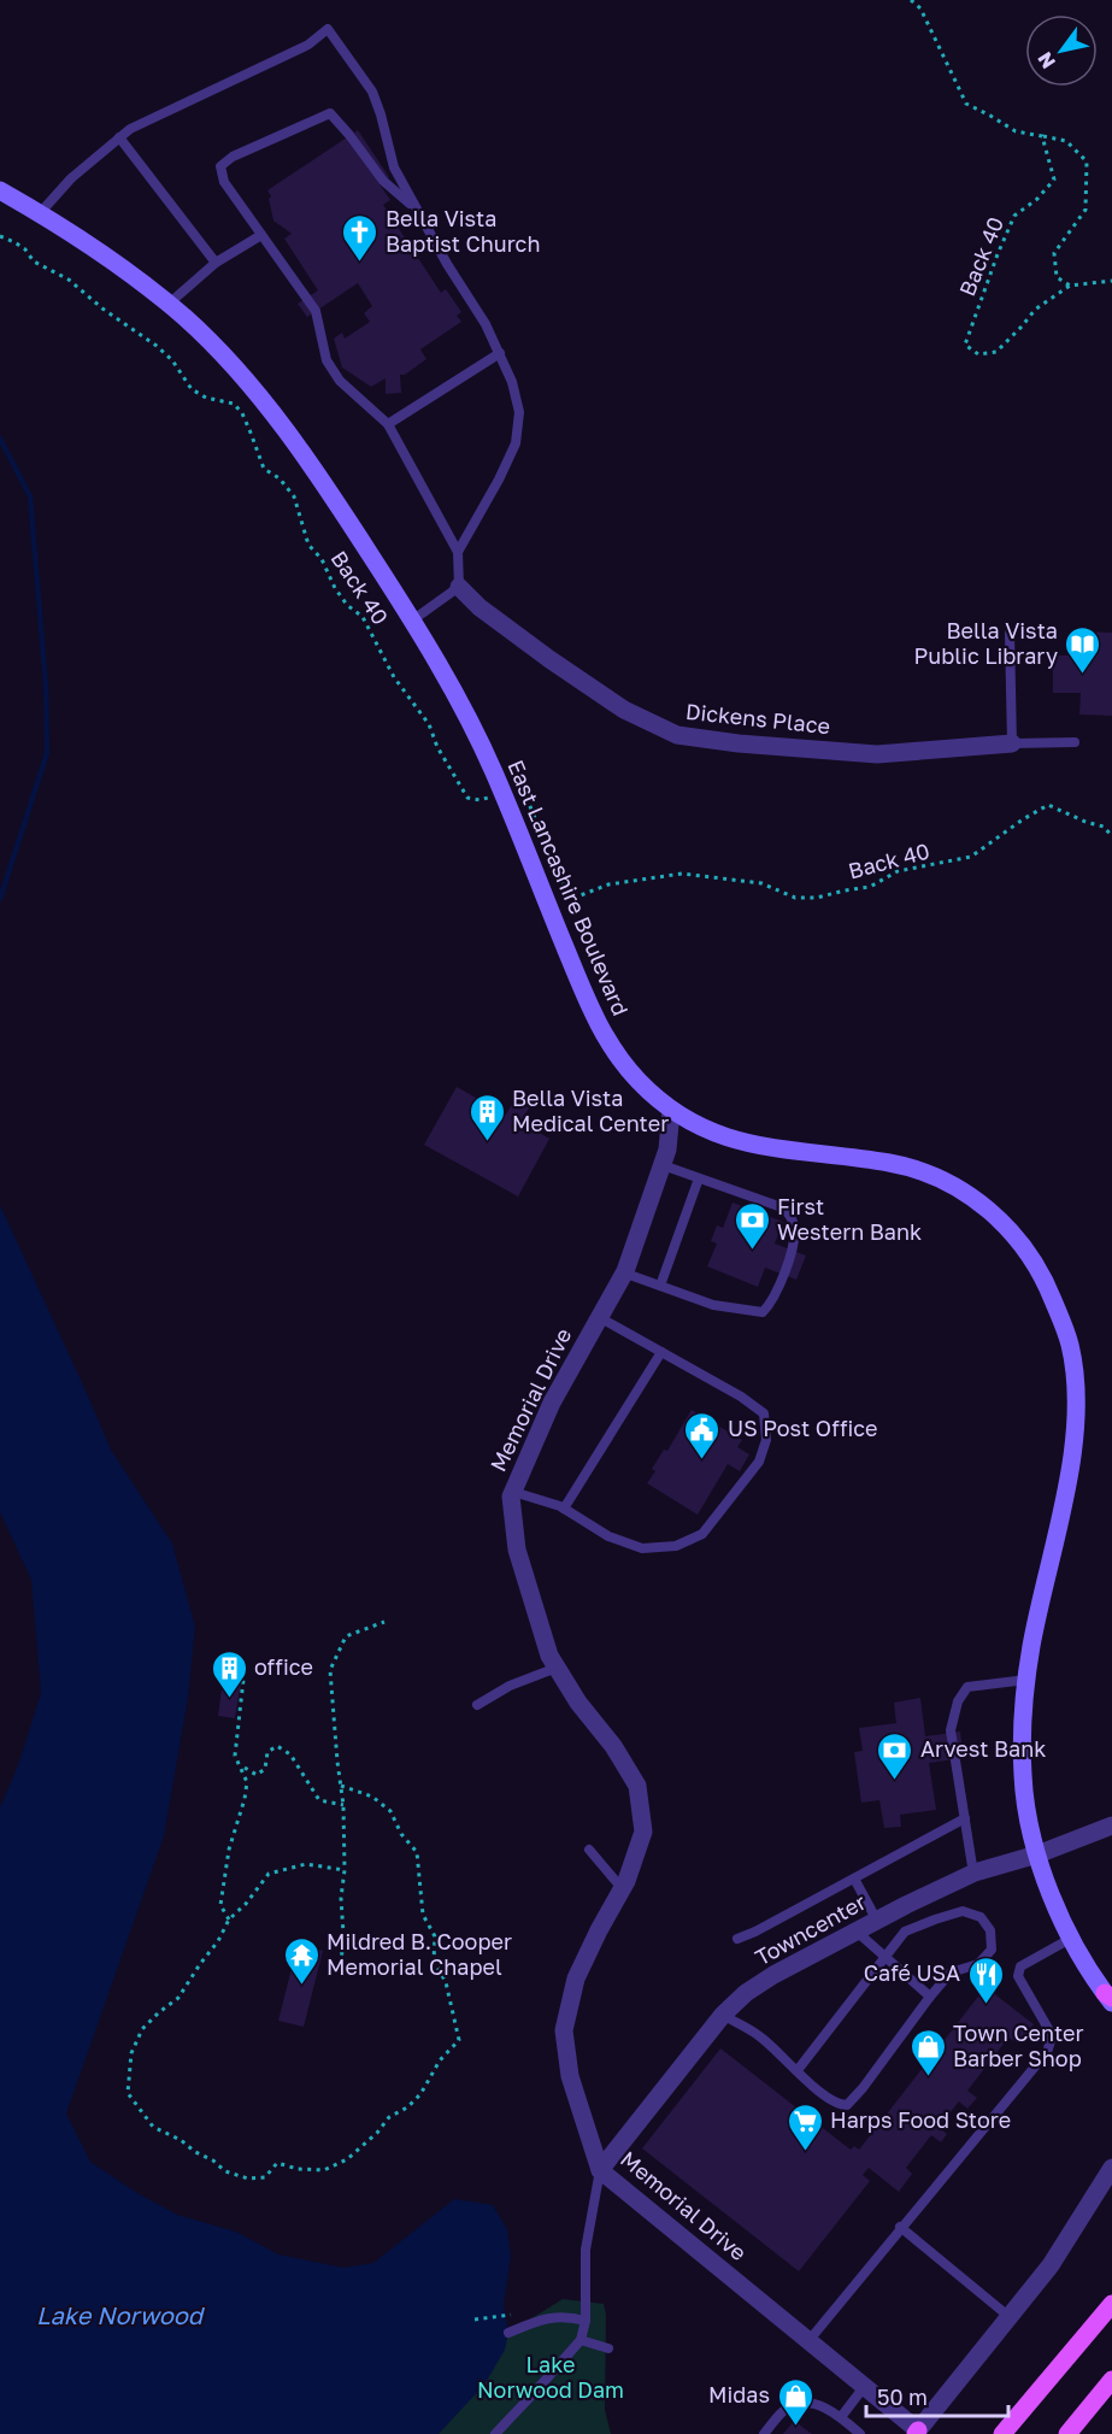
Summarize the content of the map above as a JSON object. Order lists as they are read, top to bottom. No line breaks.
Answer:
{"streets":{"main road":["East Lancashire Boulevard"],"street":["Dickens Place","Memorial Drive","Towncenter"],"path":["Back 40"]},"crossings":[["East Lancashire Boulevard","Memorial Drive"],["East Lancashire Boulevard","Towncenter"],["Memorial Drive","Towncenter"]],"water":["Lake Norwood"],"parks":["Lake Norwood Dam"],"places":{"church":["Bella Vista Baptist Church"],"library":["Bella Vista Public Library"],"building":["Bella Vista Medical Center","office"],"bank":["First Western Bank","Arvest Bank"],"public building":["US Post Office"],"temple":["Mildred B. Cooper Memorial Chapel"],"restaurant":["Café USA"],"shop":["Town Center Barber Shop","Midas"],"supermarket":["Harps Food Store"]},"scale_bar":"50 m","north":"bottom left"}
